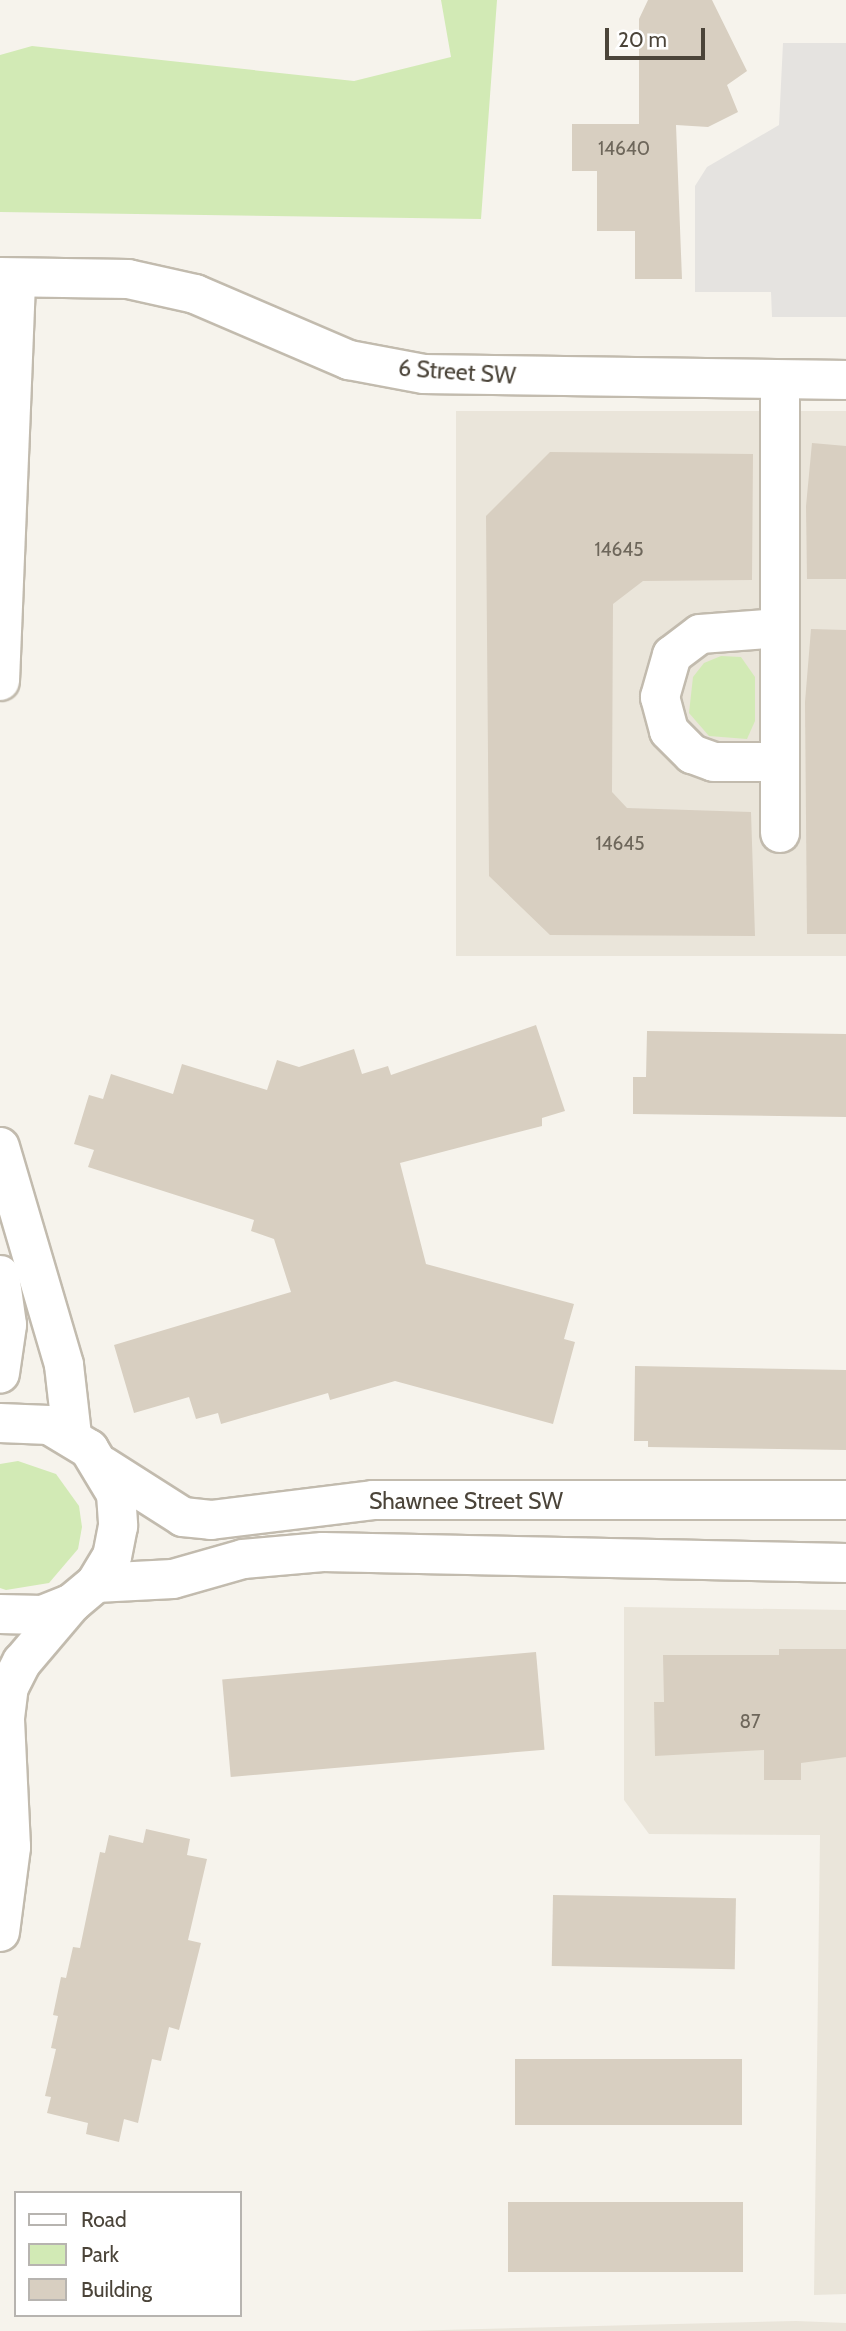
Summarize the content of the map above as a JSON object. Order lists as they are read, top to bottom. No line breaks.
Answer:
{"streets":{"street":["6 Street SW","Shawnee Street SW"]},"house_numbers":["14640","14645","14645","87"],"legend":["Road","Park","Building"],"scale_bar":"20 m"}
